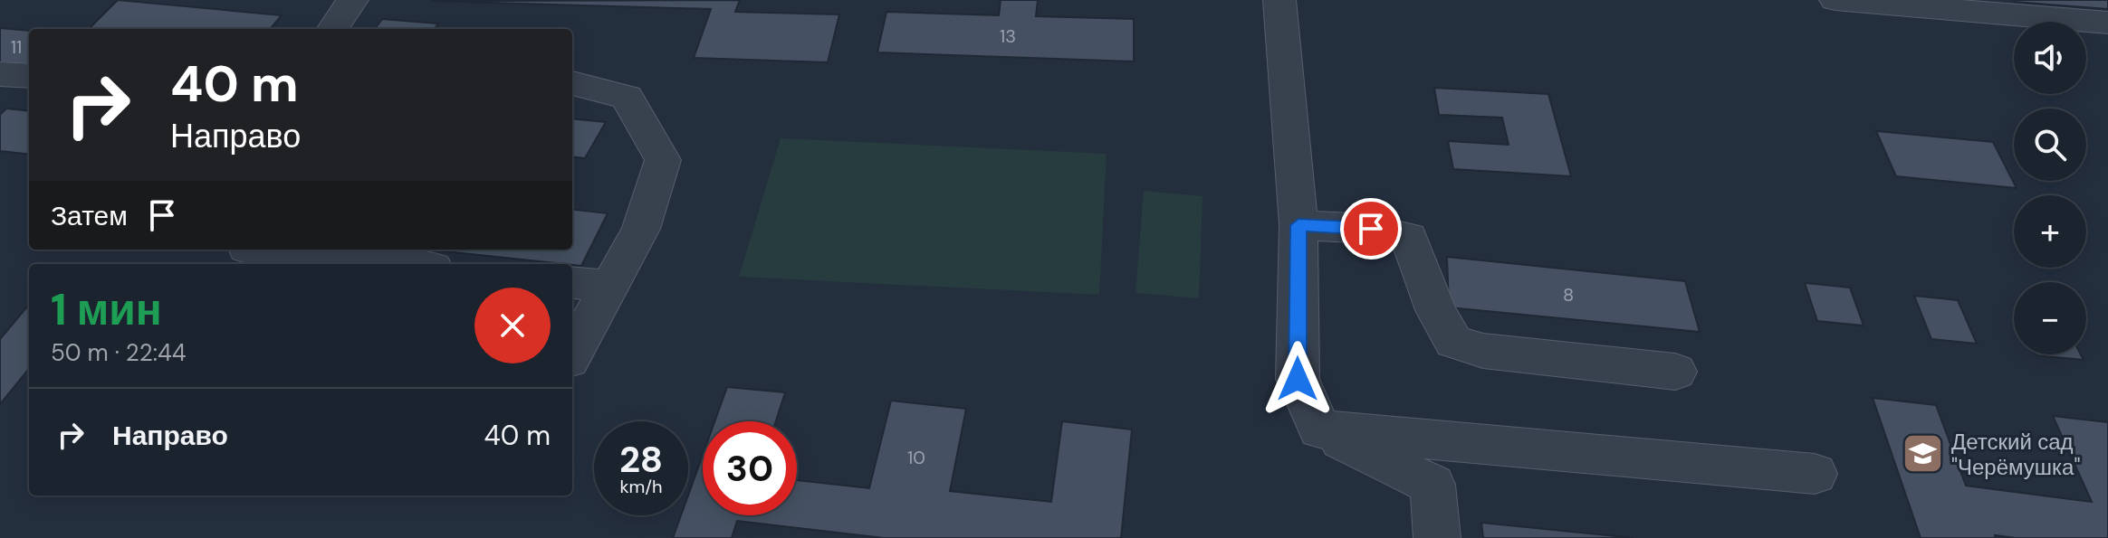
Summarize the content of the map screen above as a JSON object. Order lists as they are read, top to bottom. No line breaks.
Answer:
{"places":{"school or university":["Детский сад \"Черёмушка\""]},"house_numbers":["13","11","8","10"],"page":{"map_buttons":["+","−"],"turn":["40 m","Направо"],"then":"Затем","heading":["1 мин","50 m · 22:44"],"list":[{"name":"Направо","value":"40 m"}],"speed":"28 km/h","limit":"30"}}
